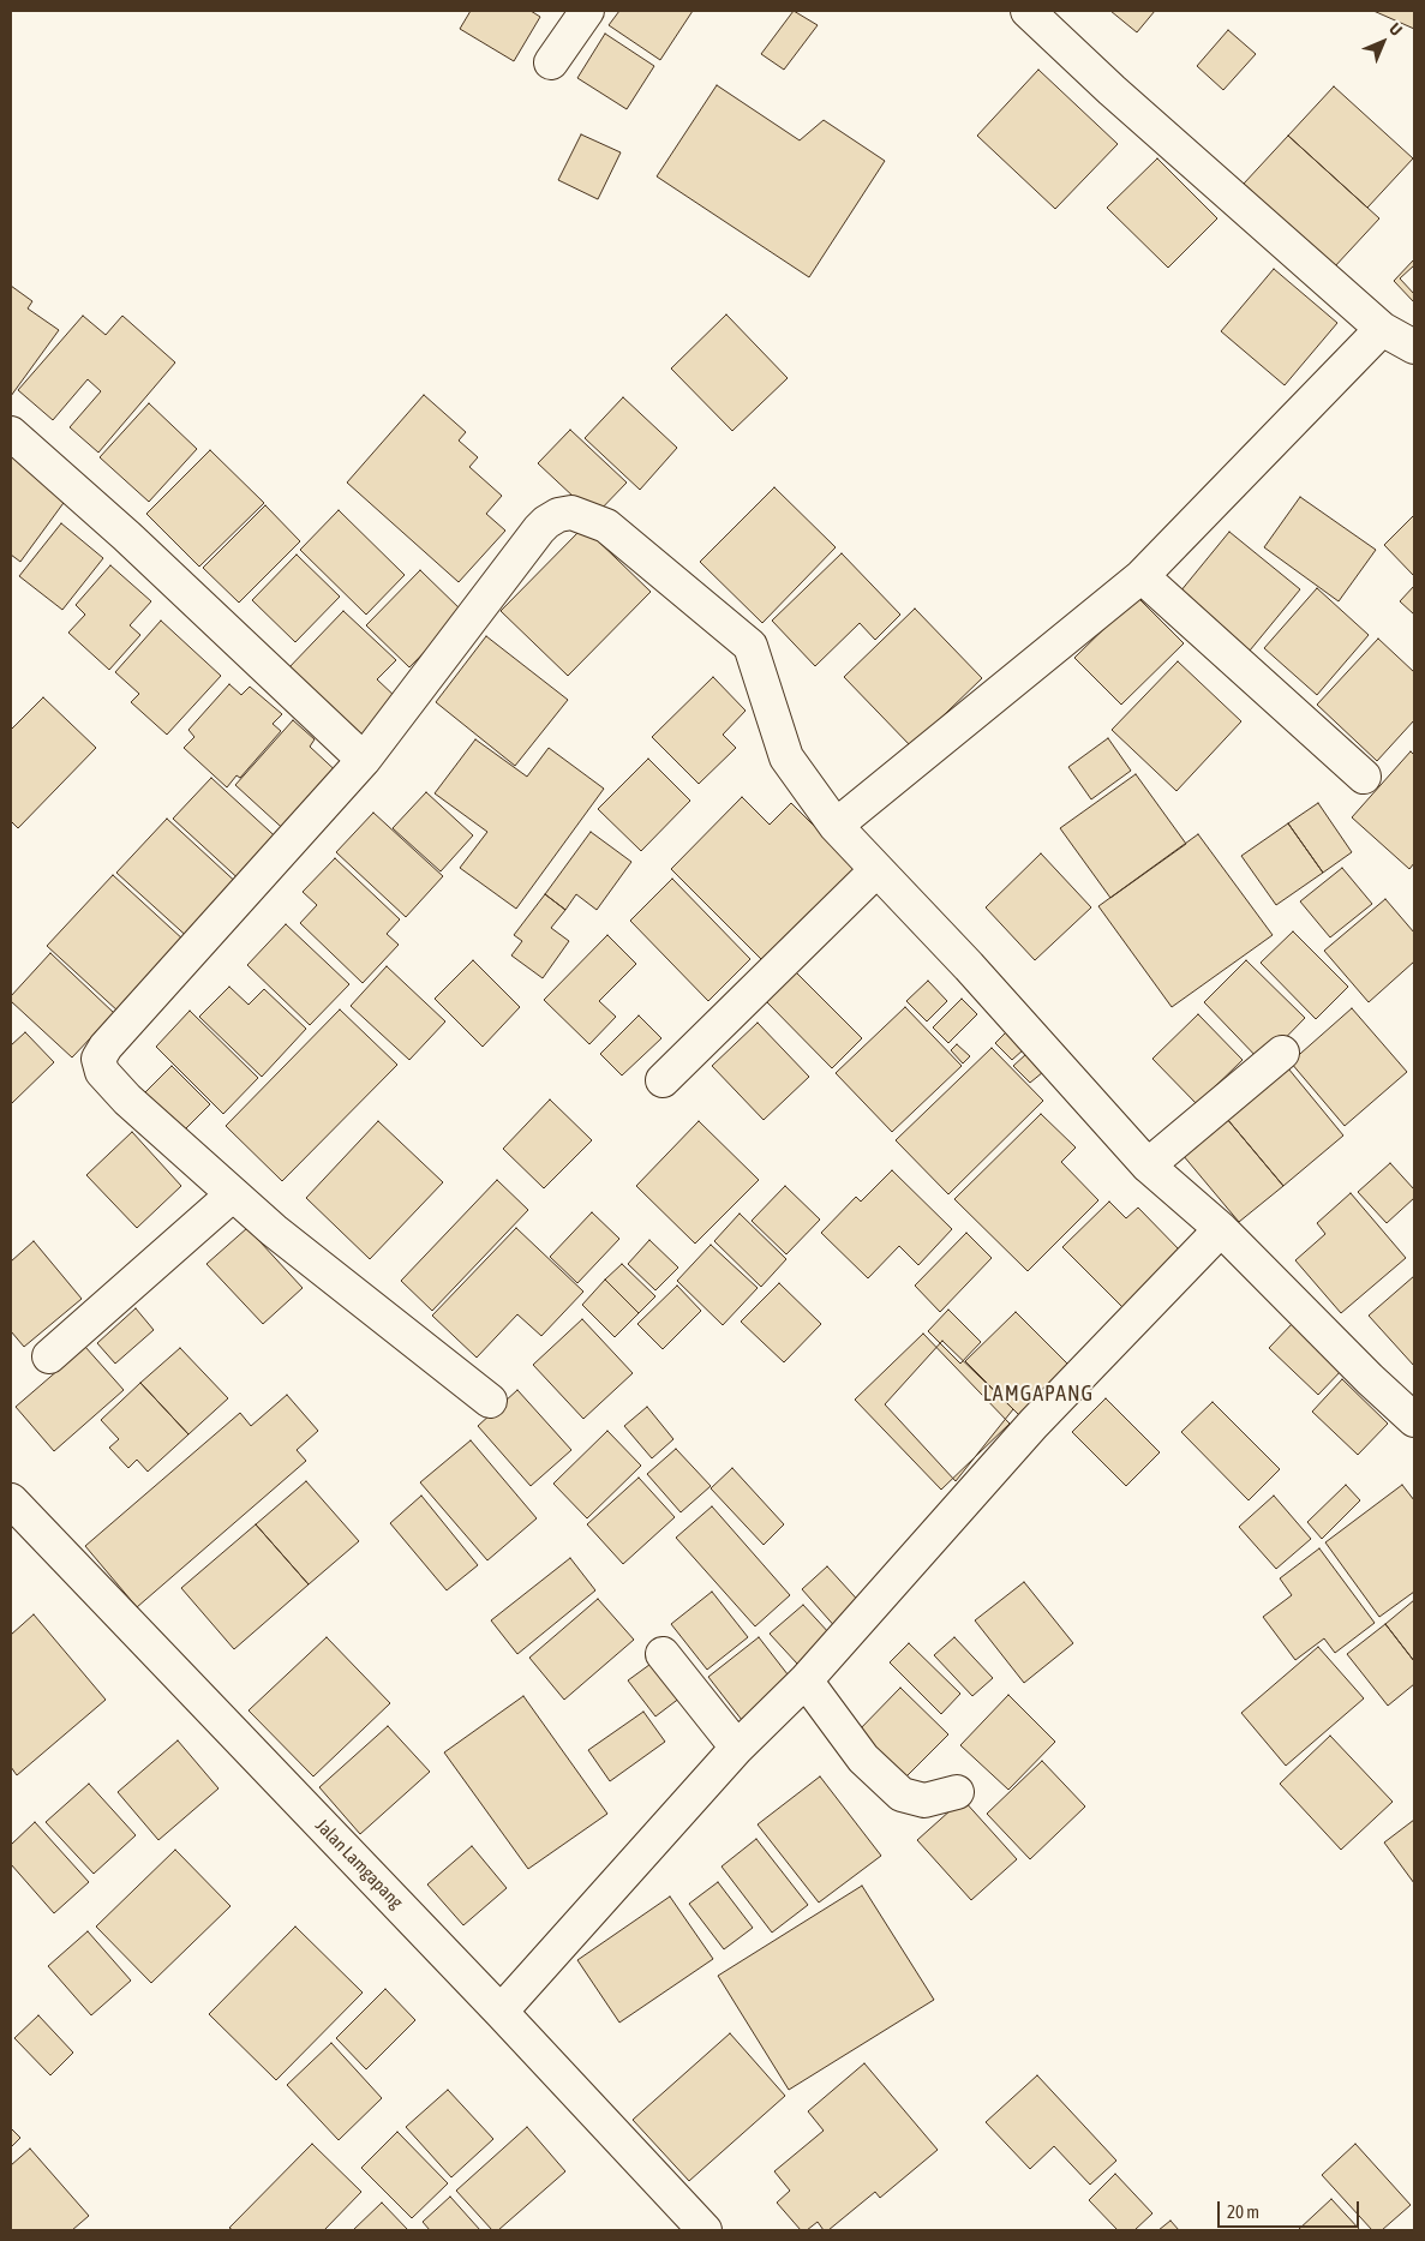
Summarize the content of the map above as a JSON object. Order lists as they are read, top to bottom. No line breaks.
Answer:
{"streets":{"street":["Jalan Lamgapang"]},"districts":["LAMGAPANG"],"scale_bar":"20 m","north":"top right"}
